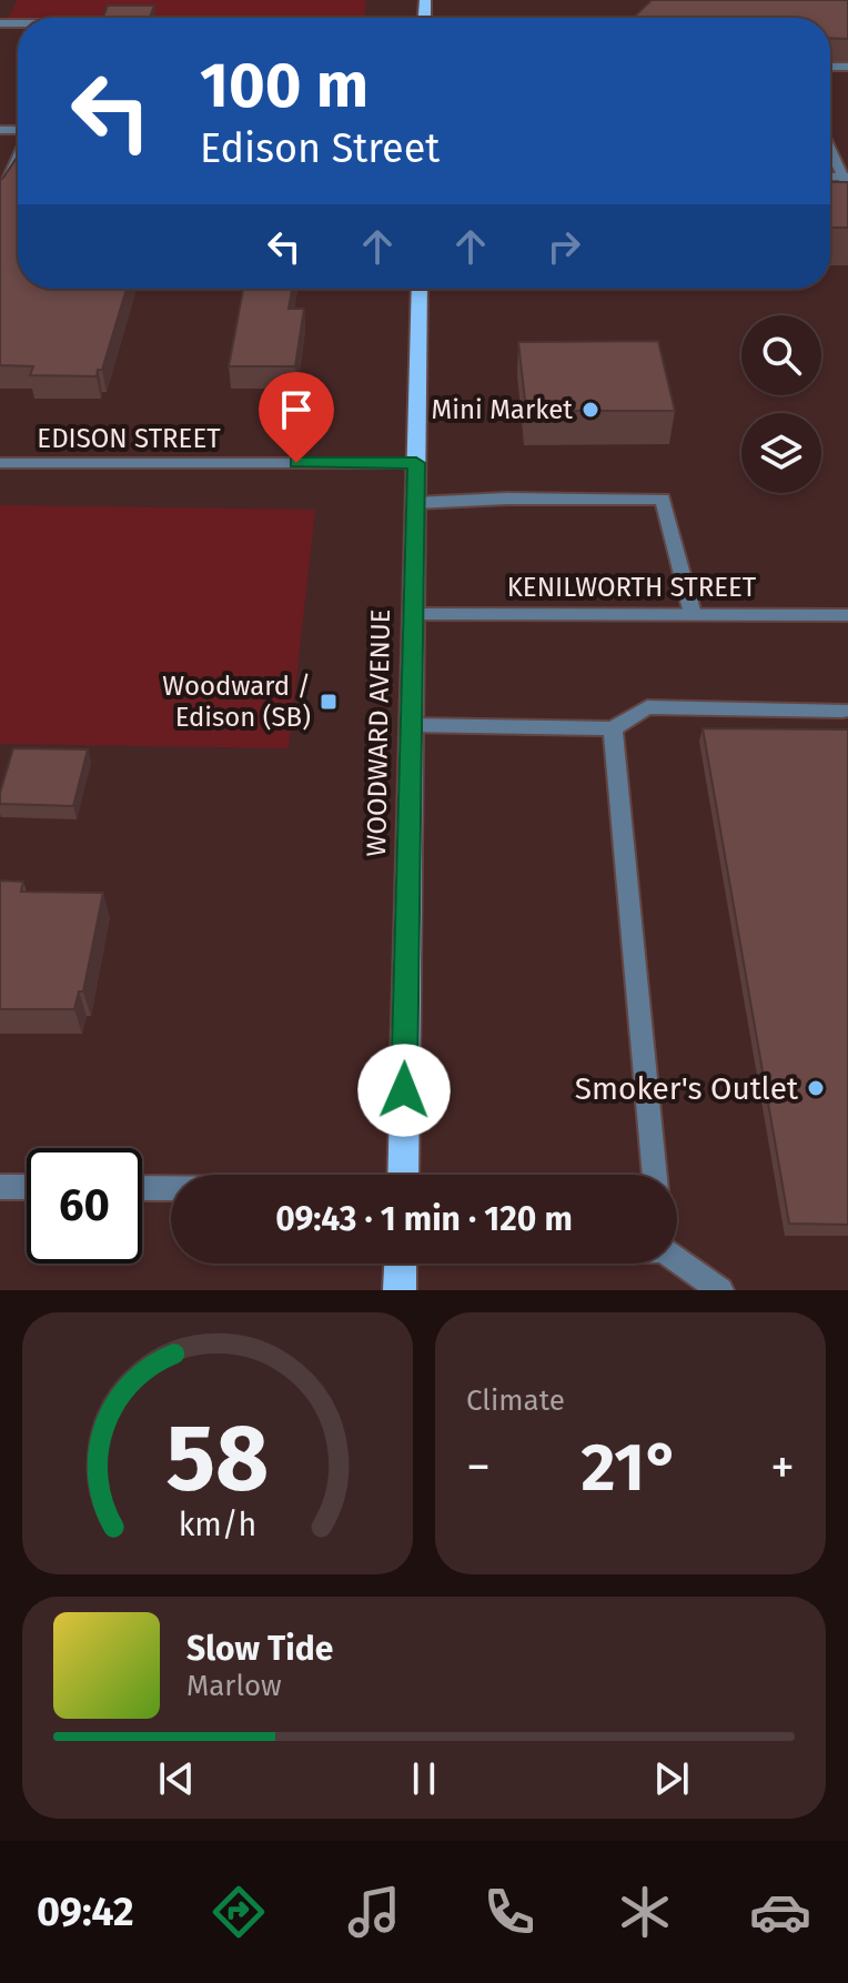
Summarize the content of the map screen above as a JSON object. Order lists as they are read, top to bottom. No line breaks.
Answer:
{"streets":{"main road":["WOODWARD AVENUE"],"street":["EDISON STREET","KENILWORTH STREET"]},"crossings":[["EDISON STREET","WOODWARD AVENUE"],["KENILWORTH STREET","WOODWARD AVENUE"]],"places":{"other":["Mini Market","Smoker's Outlet"],"transit":["Woodward / Edison (SB)"]},"page":{"turn":["100 m","Edison Street"],"limit":"60","trip":"09:43 · 1 min · 120 m","tile":"Climate","heat":["−","21°","+"],"song":["Slow Tide","Marlow"],"tabs":"09:42","gauge":["58","km/h"]}}
